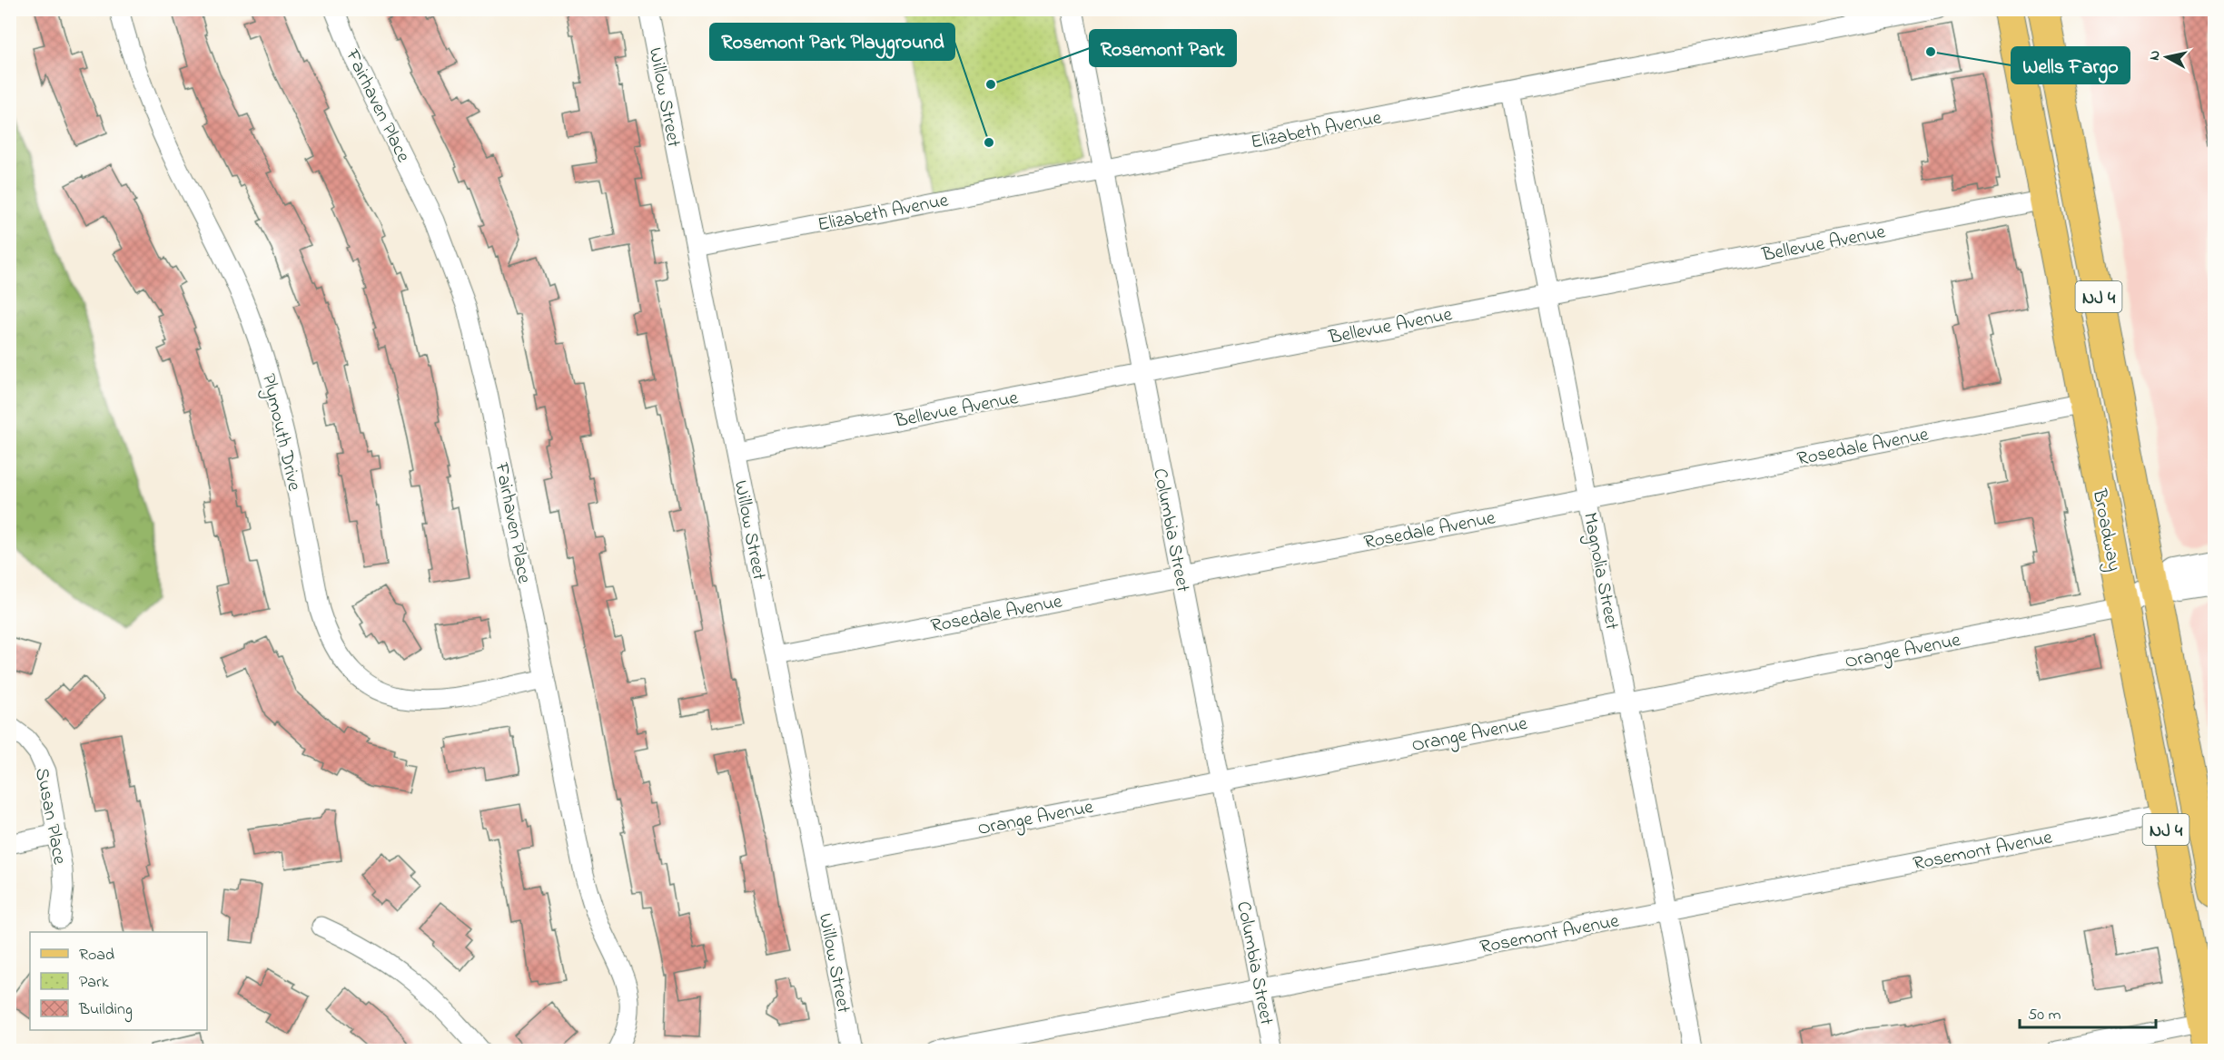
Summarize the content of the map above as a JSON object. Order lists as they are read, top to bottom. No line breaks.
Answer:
{"streets":{"main road":["NJ 4","Broadway"],"street":["Willow Street","Fairhaven Place","Elizabeth Avenue","Bellevue Avenue","Plymouth Drive","Rosedale Avenue","Columbia Street","Magnolia Street","Orange Avenue","Susan Place","Rosemont Avenue"]},"crossings":[["Willow Street","Elizabeth Avenue"],["Willow Street","Bellevue Avenue"],["Willow Street","Rosedale Avenue"],["Willow Street","Orange Avenue"],["Fairhaven Place","Plymouth Drive"],["Elizabeth Avenue","Columbia Street"],["Elizabeth Avenue","Magnolia Street"],["Bellevue Avenue","Columbia Street"],["Bellevue Avenue","Broadway"],["Bellevue Avenue","Magnolia Street"],["Rosedale Avenue","Columbia Street"],["Rosedale Avenue","Broadway"],["Rosedale Avenue","Magnolia Street"],["Columbia Street","Orange Avenue"],["Columbia Street","Rosemont Avenue"],["Broadway","Orange Avenue"],["Broadway","Rosemont Avenue"],["Magnolia Street","Orange Avenue"],["Magnolia Street","Rosemont Avenue"]],"places":["Wells Fargo","Rosemont Park","Rosemont Park Playground"],"legend":["Road","Park","Building"],"scale_bar":"50 m","north":"left"}
